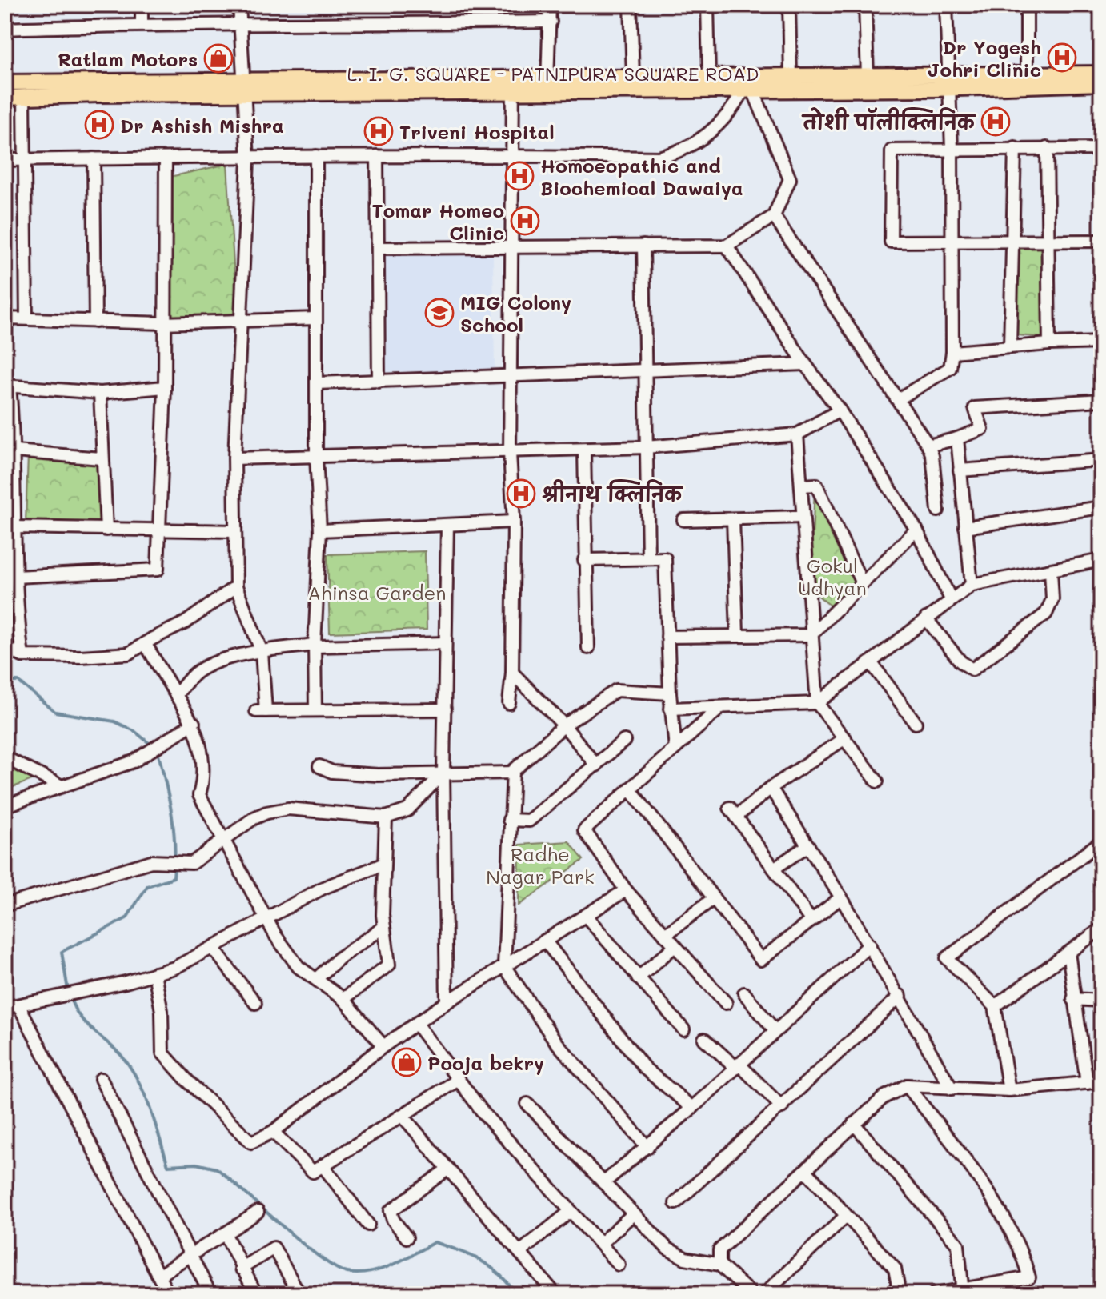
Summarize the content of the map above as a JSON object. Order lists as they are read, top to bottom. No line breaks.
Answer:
{"streets":{"main road":["L. I. G. SQUARE - PATNIPURA SQUARE ROAD"]},"parks":["Gokul Udhyan","Ahinsa Garden","Radhe Nagar Park"],"places":{"hospital":["Dr Yogesh Johri Clinic","तोशी पॉलीक्लिनिक","Dr Ashish Mishra","Triveni Hospital","Homoeopathic and Biochemical Dawaiya","Tomar Homeo Clinic","श्रीनाथ क्लिनिक"],"shop":["Ratlam Motors","Pooja bekry"],"school or university":["MIG Colony School"]}}
